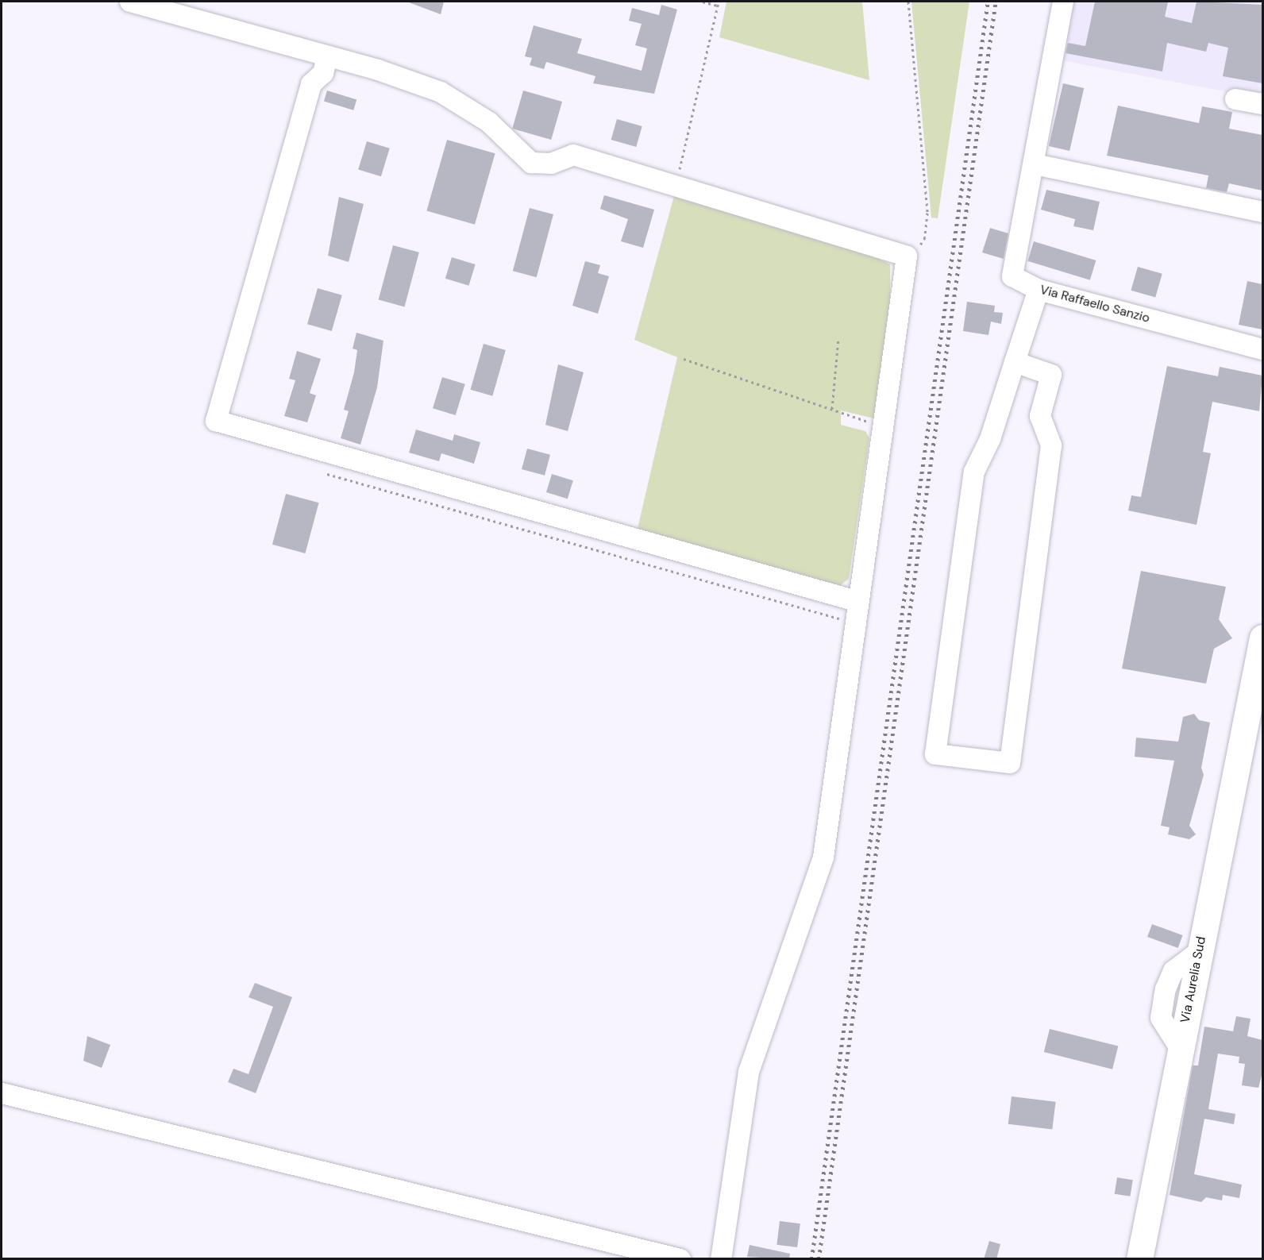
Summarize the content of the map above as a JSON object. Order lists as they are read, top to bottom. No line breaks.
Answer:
{"streets":{"main road":["Via Aurelia Sud"],"street":["Via Raffaello Sanzio"]}}
